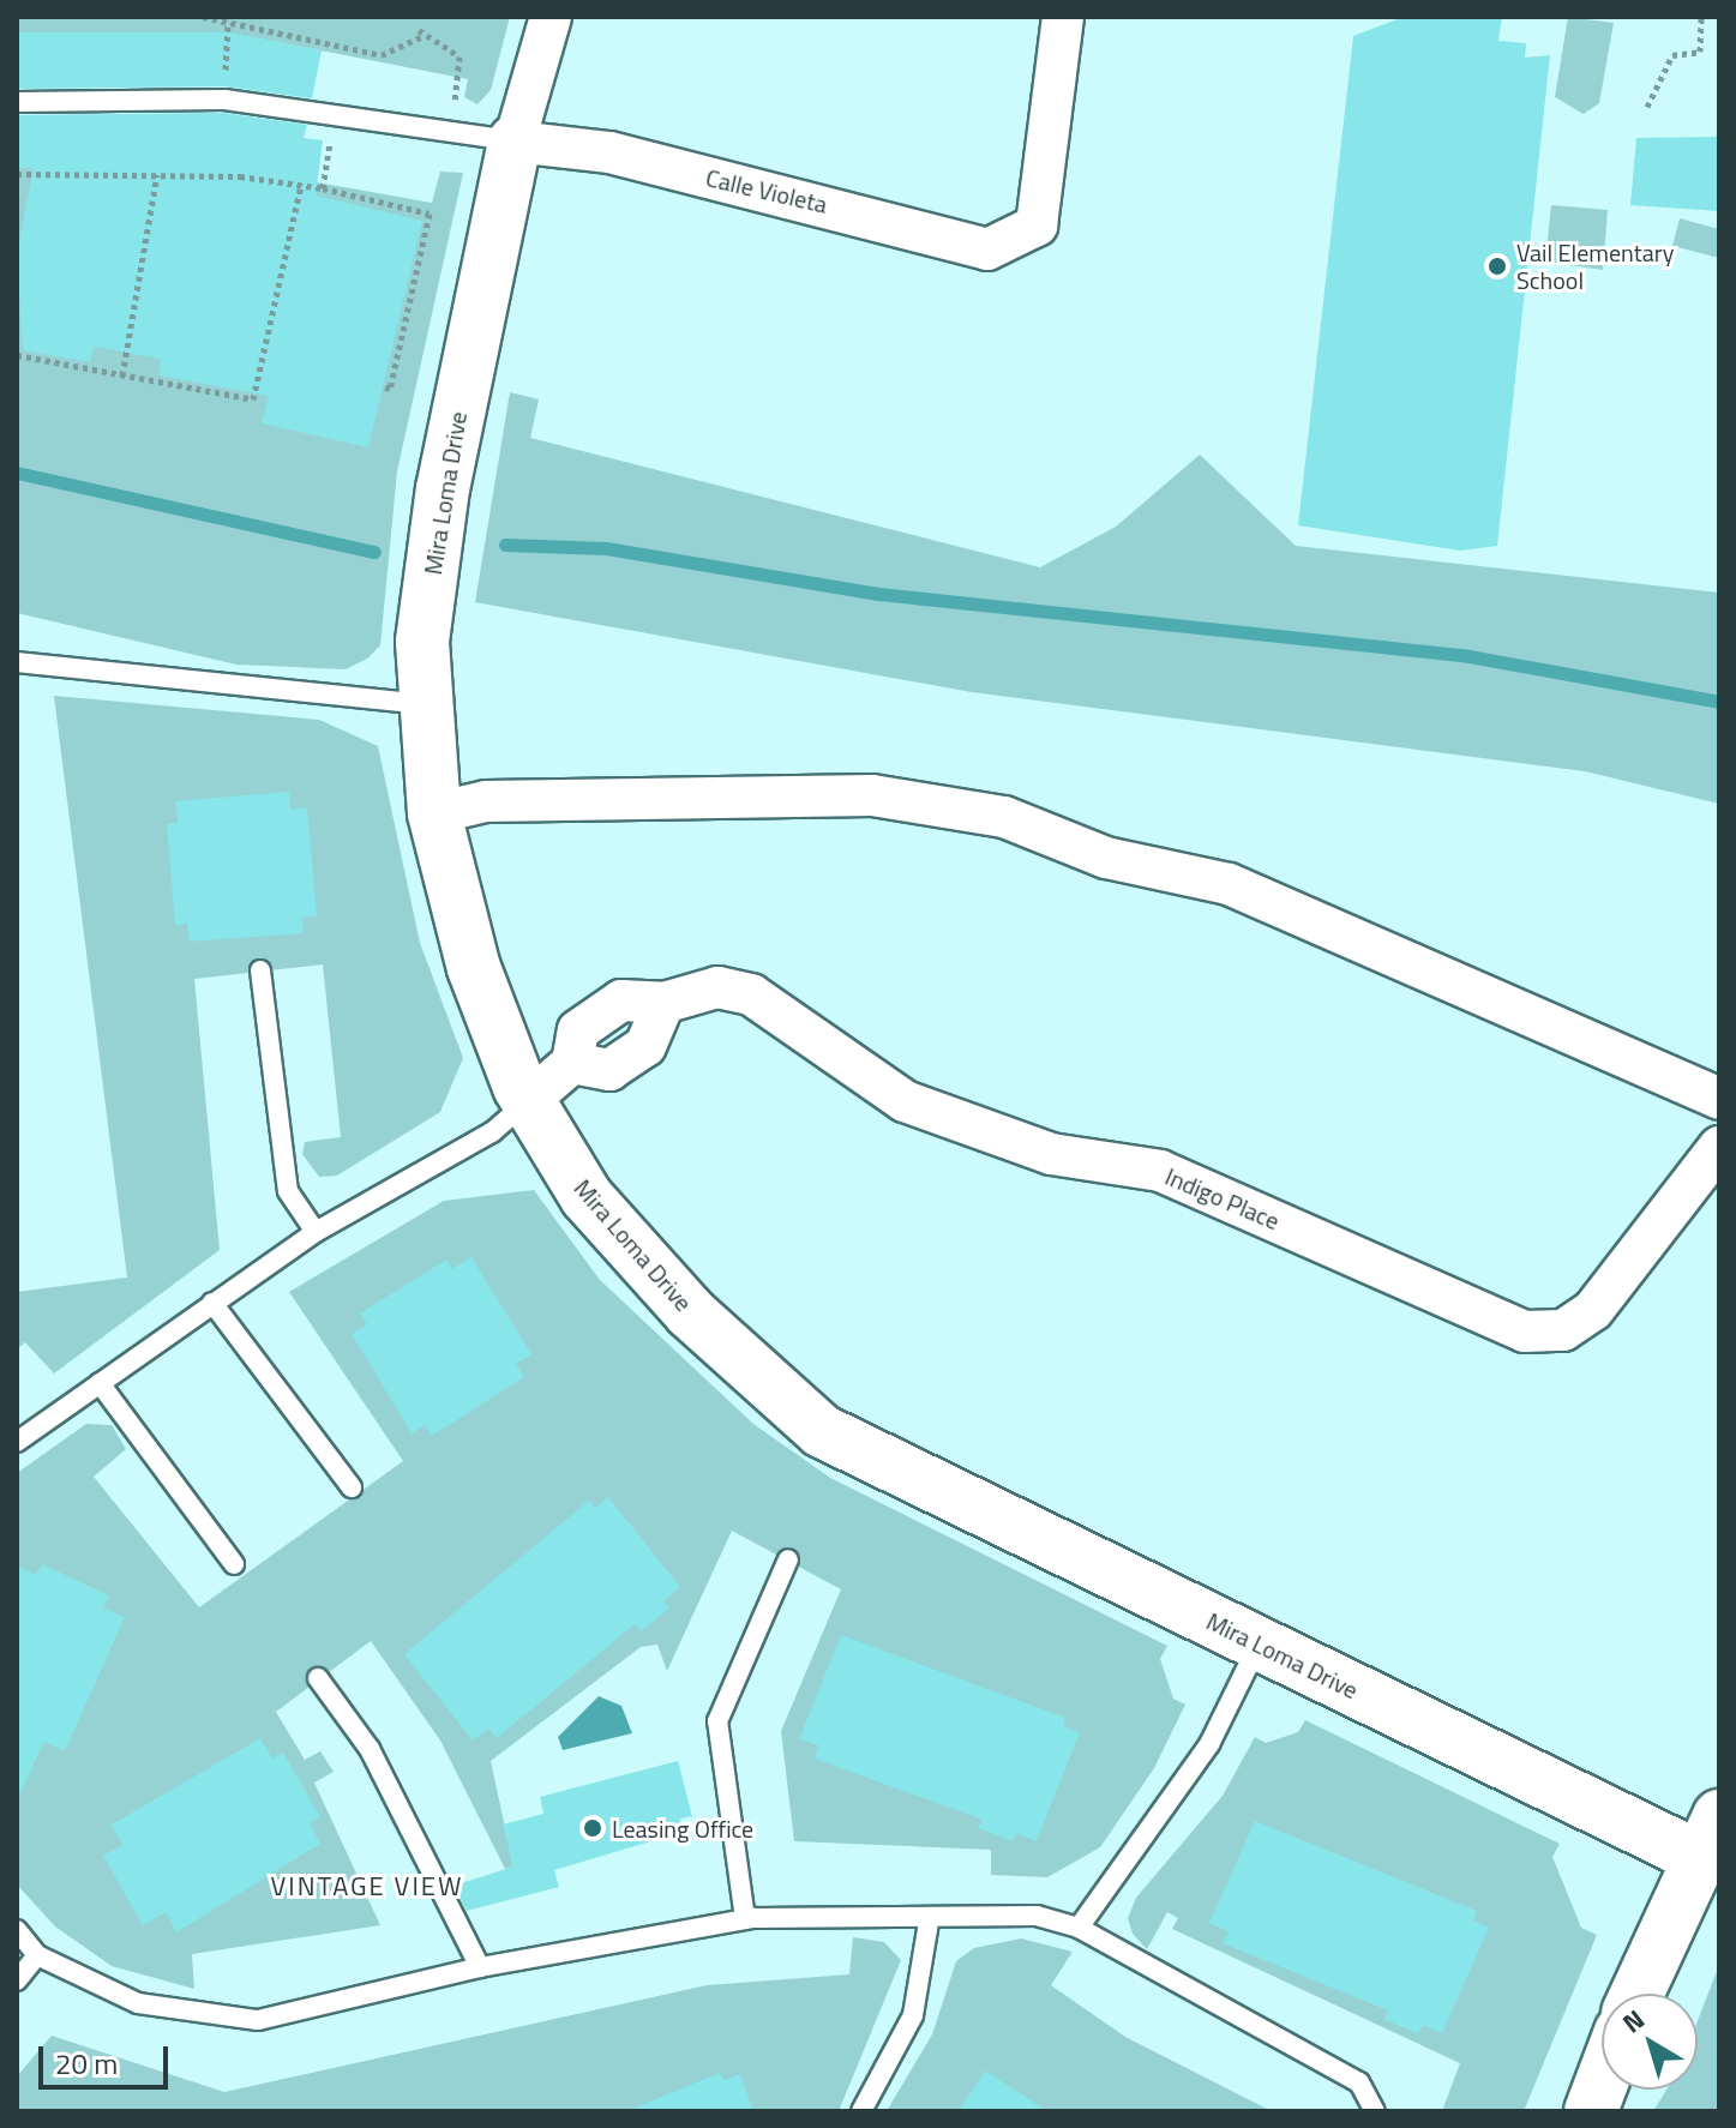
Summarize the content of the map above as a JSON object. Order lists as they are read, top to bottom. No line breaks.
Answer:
{"streets":{"street":["Calle Violeta","Mira Loma Drive","Indigo Place"]},"crossings":[["Calle Violeta","Mira Loma Drive"],["Mira Loma Drive","Indigo Place"]],"districts":["VINTAGE VIEW"],"places":["Vail Elementary School","Leasing Office"],"scale_bar":"20 m","north":"top left"}
